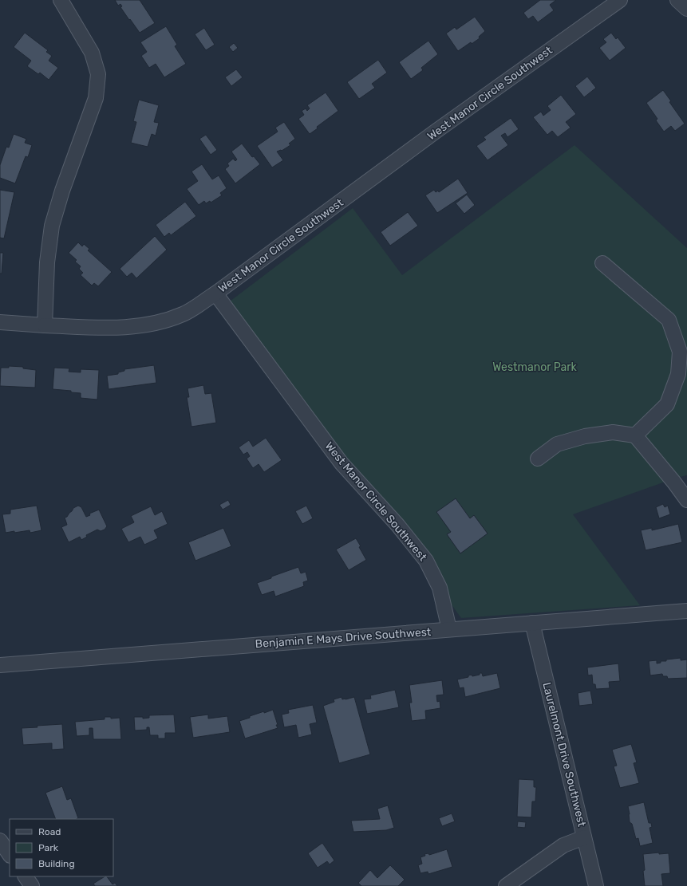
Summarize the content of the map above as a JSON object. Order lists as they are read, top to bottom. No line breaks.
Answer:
{"streets":{"street":["West Manor Circle Southwest","Benjamin E Mays Drive Southwest","Laurelmont Drive Southwest"]},"crossings":[["West Manor Circle Southwest","Benjamin E Mays Drive Southwest"],["Benjamin E Mays Drive Southwest","Laurelmont Drive Southwest"]],"parks":["Westmanor Park"],"legend":["Road","Park","Building"]}
